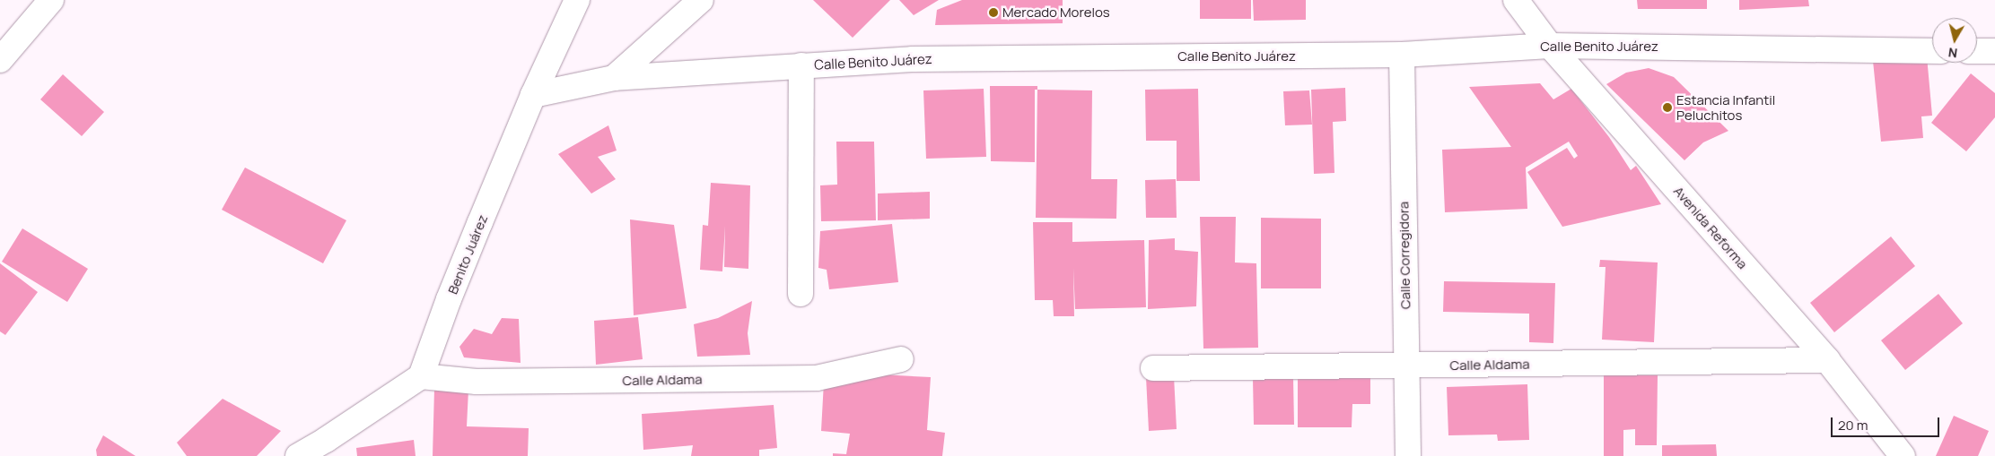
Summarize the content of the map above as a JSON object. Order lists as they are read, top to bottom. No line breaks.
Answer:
{"streets":{"street":["Calle Benito Juárez","Avenida Reforma","Benito Juárez","Calle Corregidora","Calle Aldama"]},"crossings":[["Calle Benito Juárez","Avenida Reforma"],["Calle Benito Juárez","Benito Juárez"],["Calle Benito Juárez","Calle Corregidora"],["Avenida Reforma","Calle Aldama"],["Benito Juárez","Calle Aldama"],["Calle Corregidora","Calle Aldama"]],"places":["Mercado Morelos","Estancia Infantil Peluchitos"],"scale_bar":"20 m","north":"bottom"}
